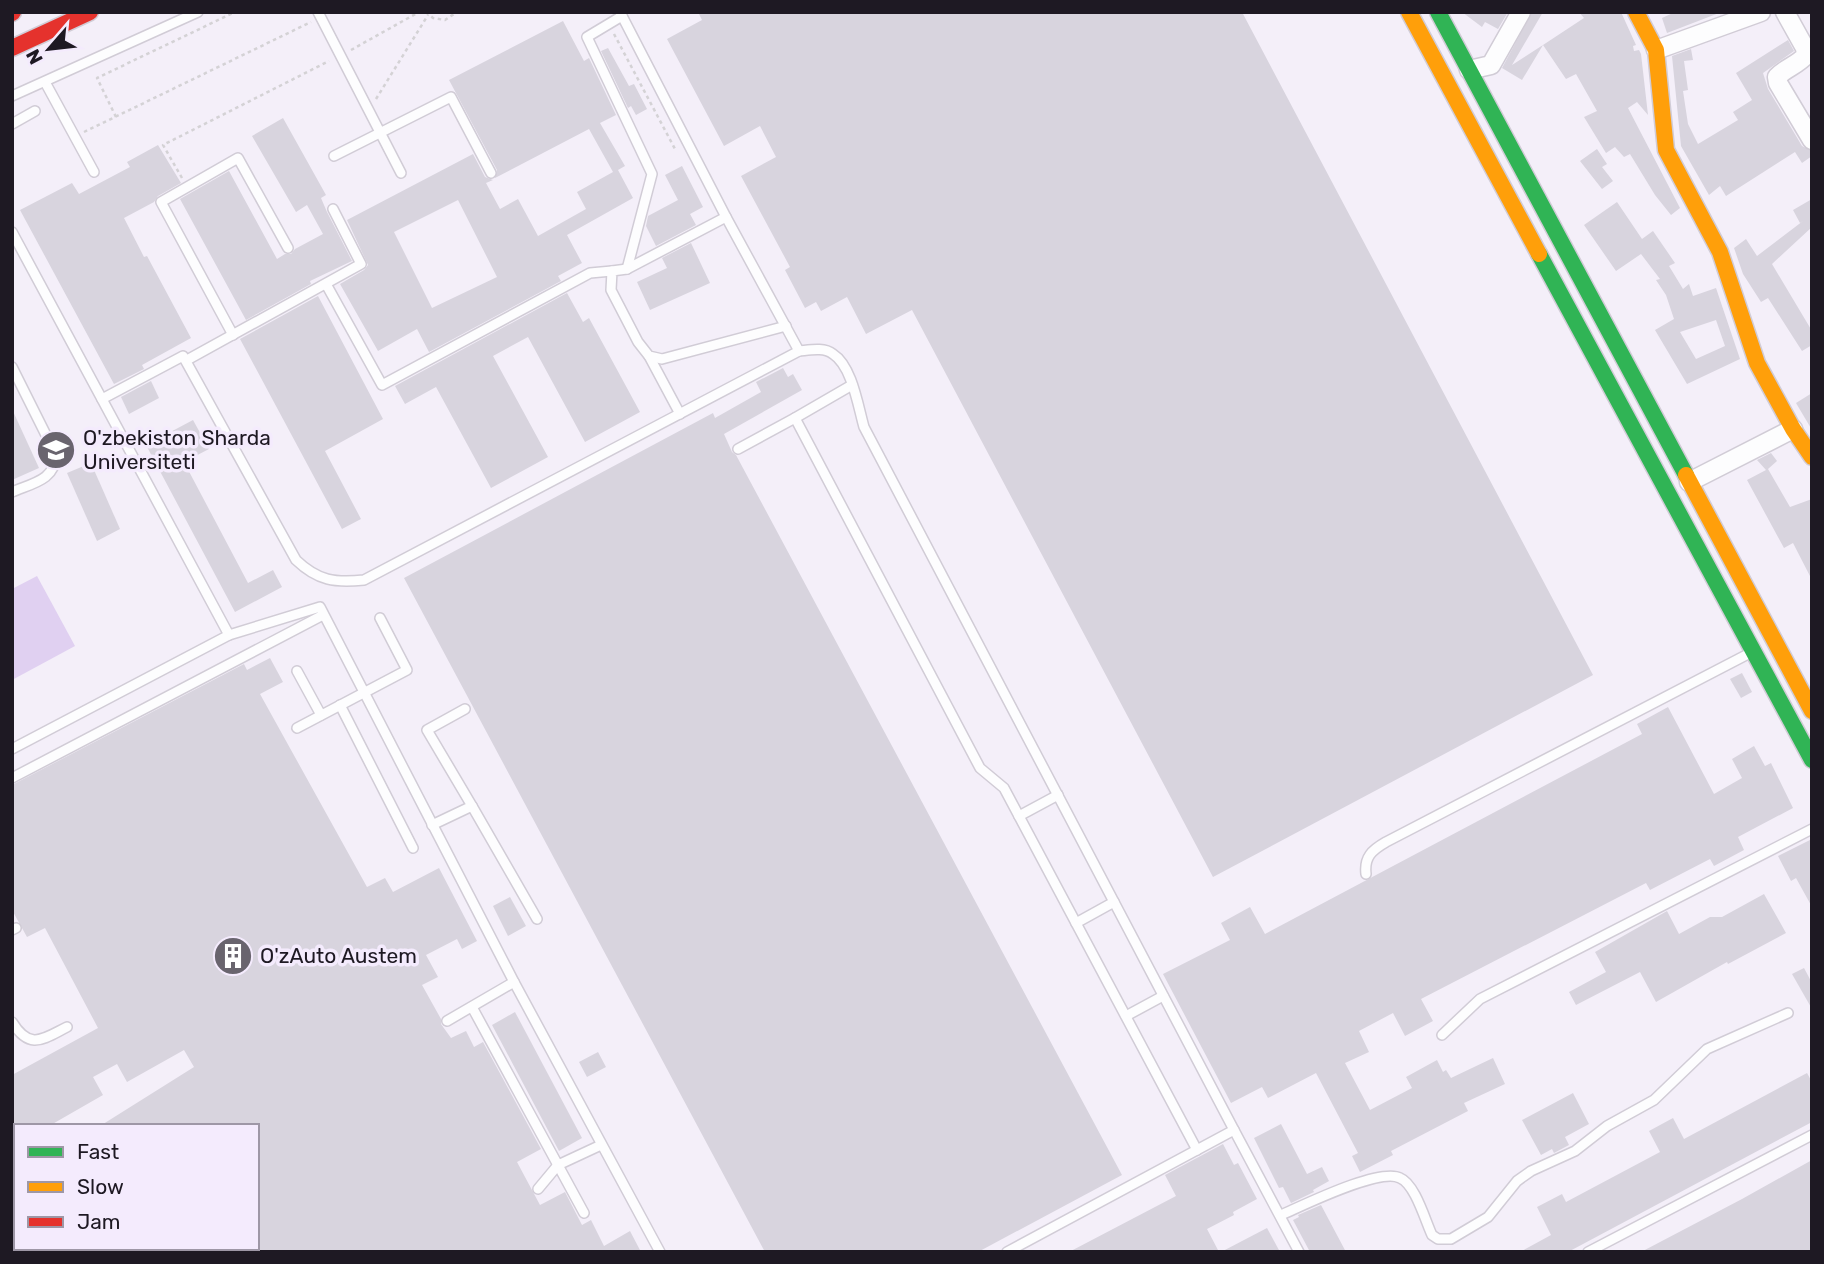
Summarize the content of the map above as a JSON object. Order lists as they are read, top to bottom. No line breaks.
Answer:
{"places":{"school or university":["O'zbekiston Sharda Universiteti"],"building":["O'zAuto Austem"]},"legend":["Fast","Slow","Jam"],"north":"bottom left"}
